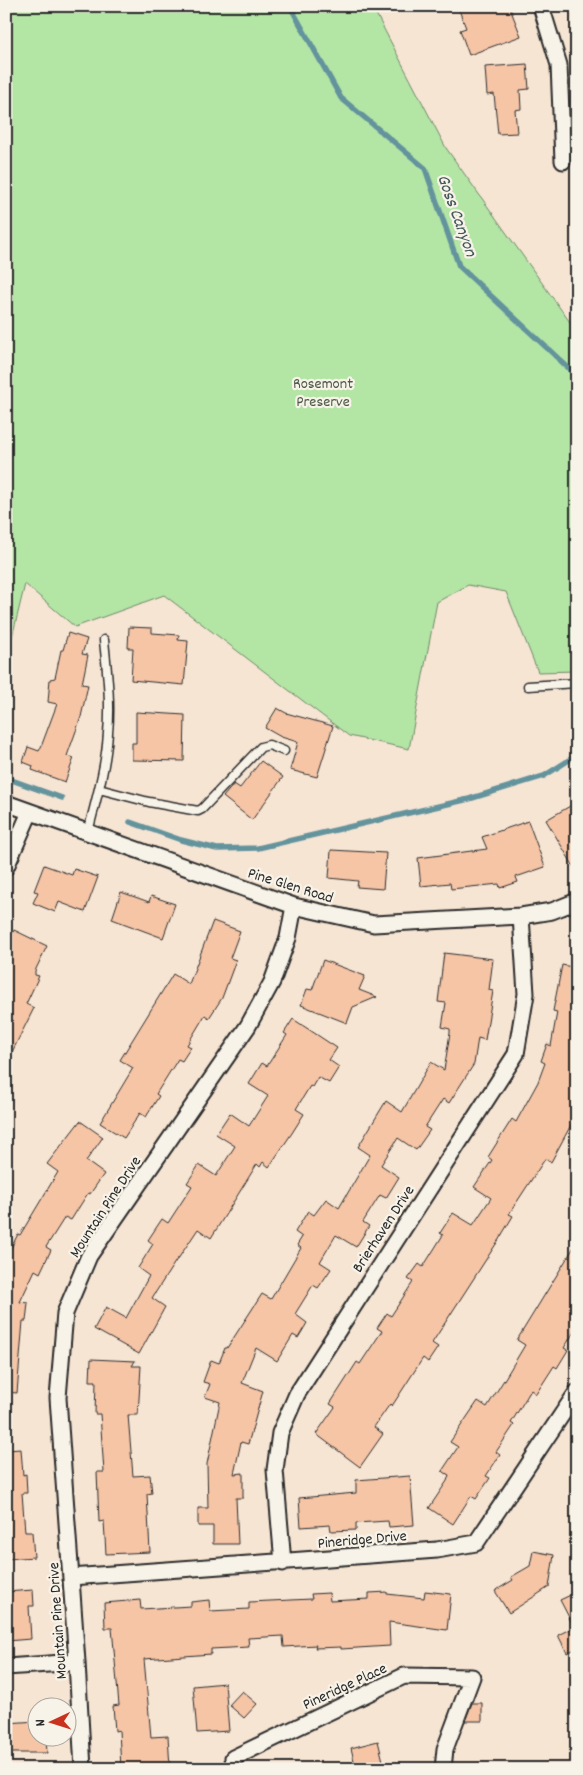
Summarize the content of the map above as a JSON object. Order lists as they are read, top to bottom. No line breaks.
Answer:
{"streets":{"street":["Pine Glen Road","Mountain Pine Drive","Brierhaven Drive","Pineridge Drive","Pineridge Place"]},"crossings":[["Pine Glen Road","Mountain Pine Drive"],["Pine Glen Road","Brierhaven Drive"],["Mountain Pine Drive","Pineridge Drive"],["Brierhaven Drive","Pineridge Drive"]],"water":["Goss Canyon"],"parks":["Rosemont Preserve"],"north":"left"}
